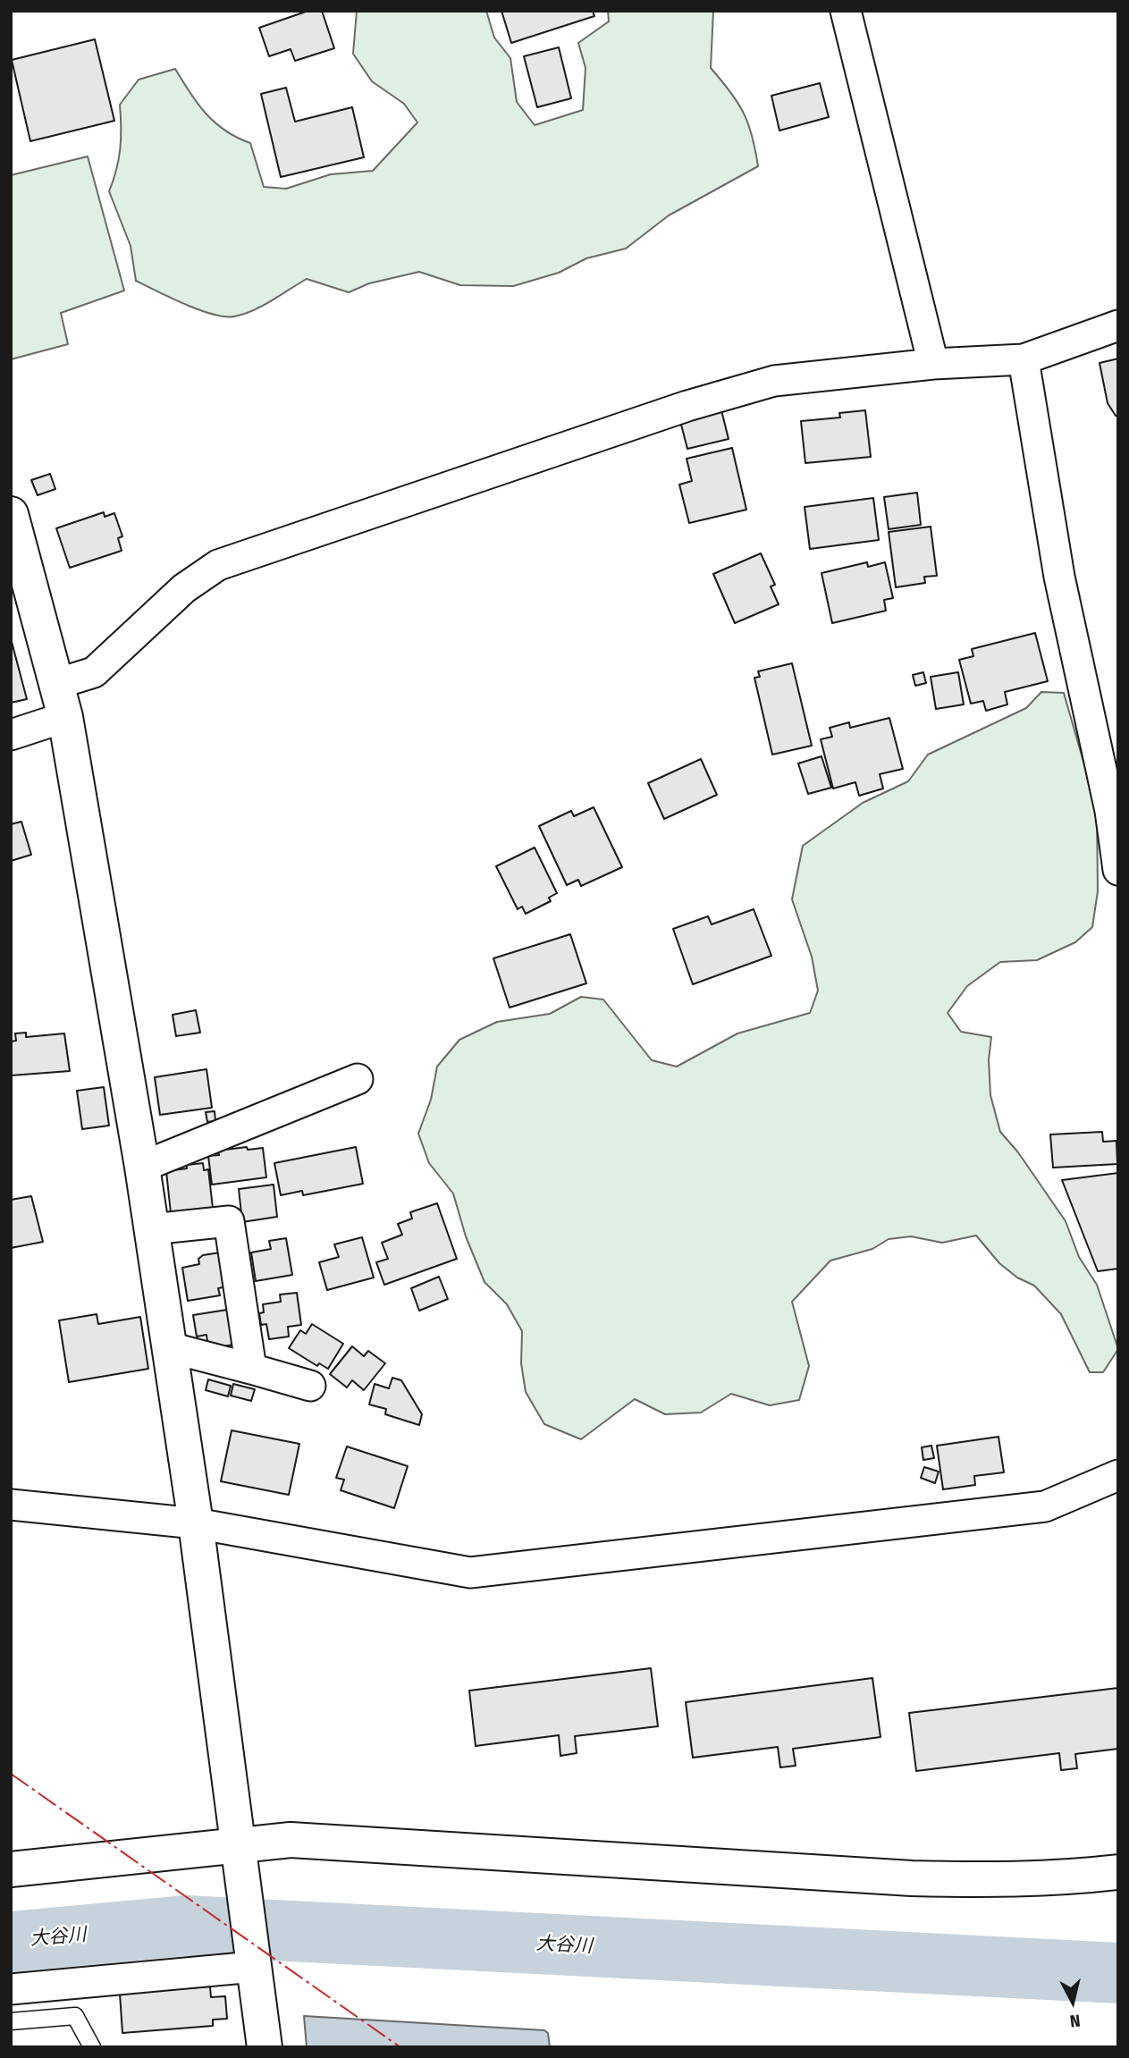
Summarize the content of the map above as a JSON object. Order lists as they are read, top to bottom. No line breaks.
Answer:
{"water":["大谷川"],"north":"bottom"}
